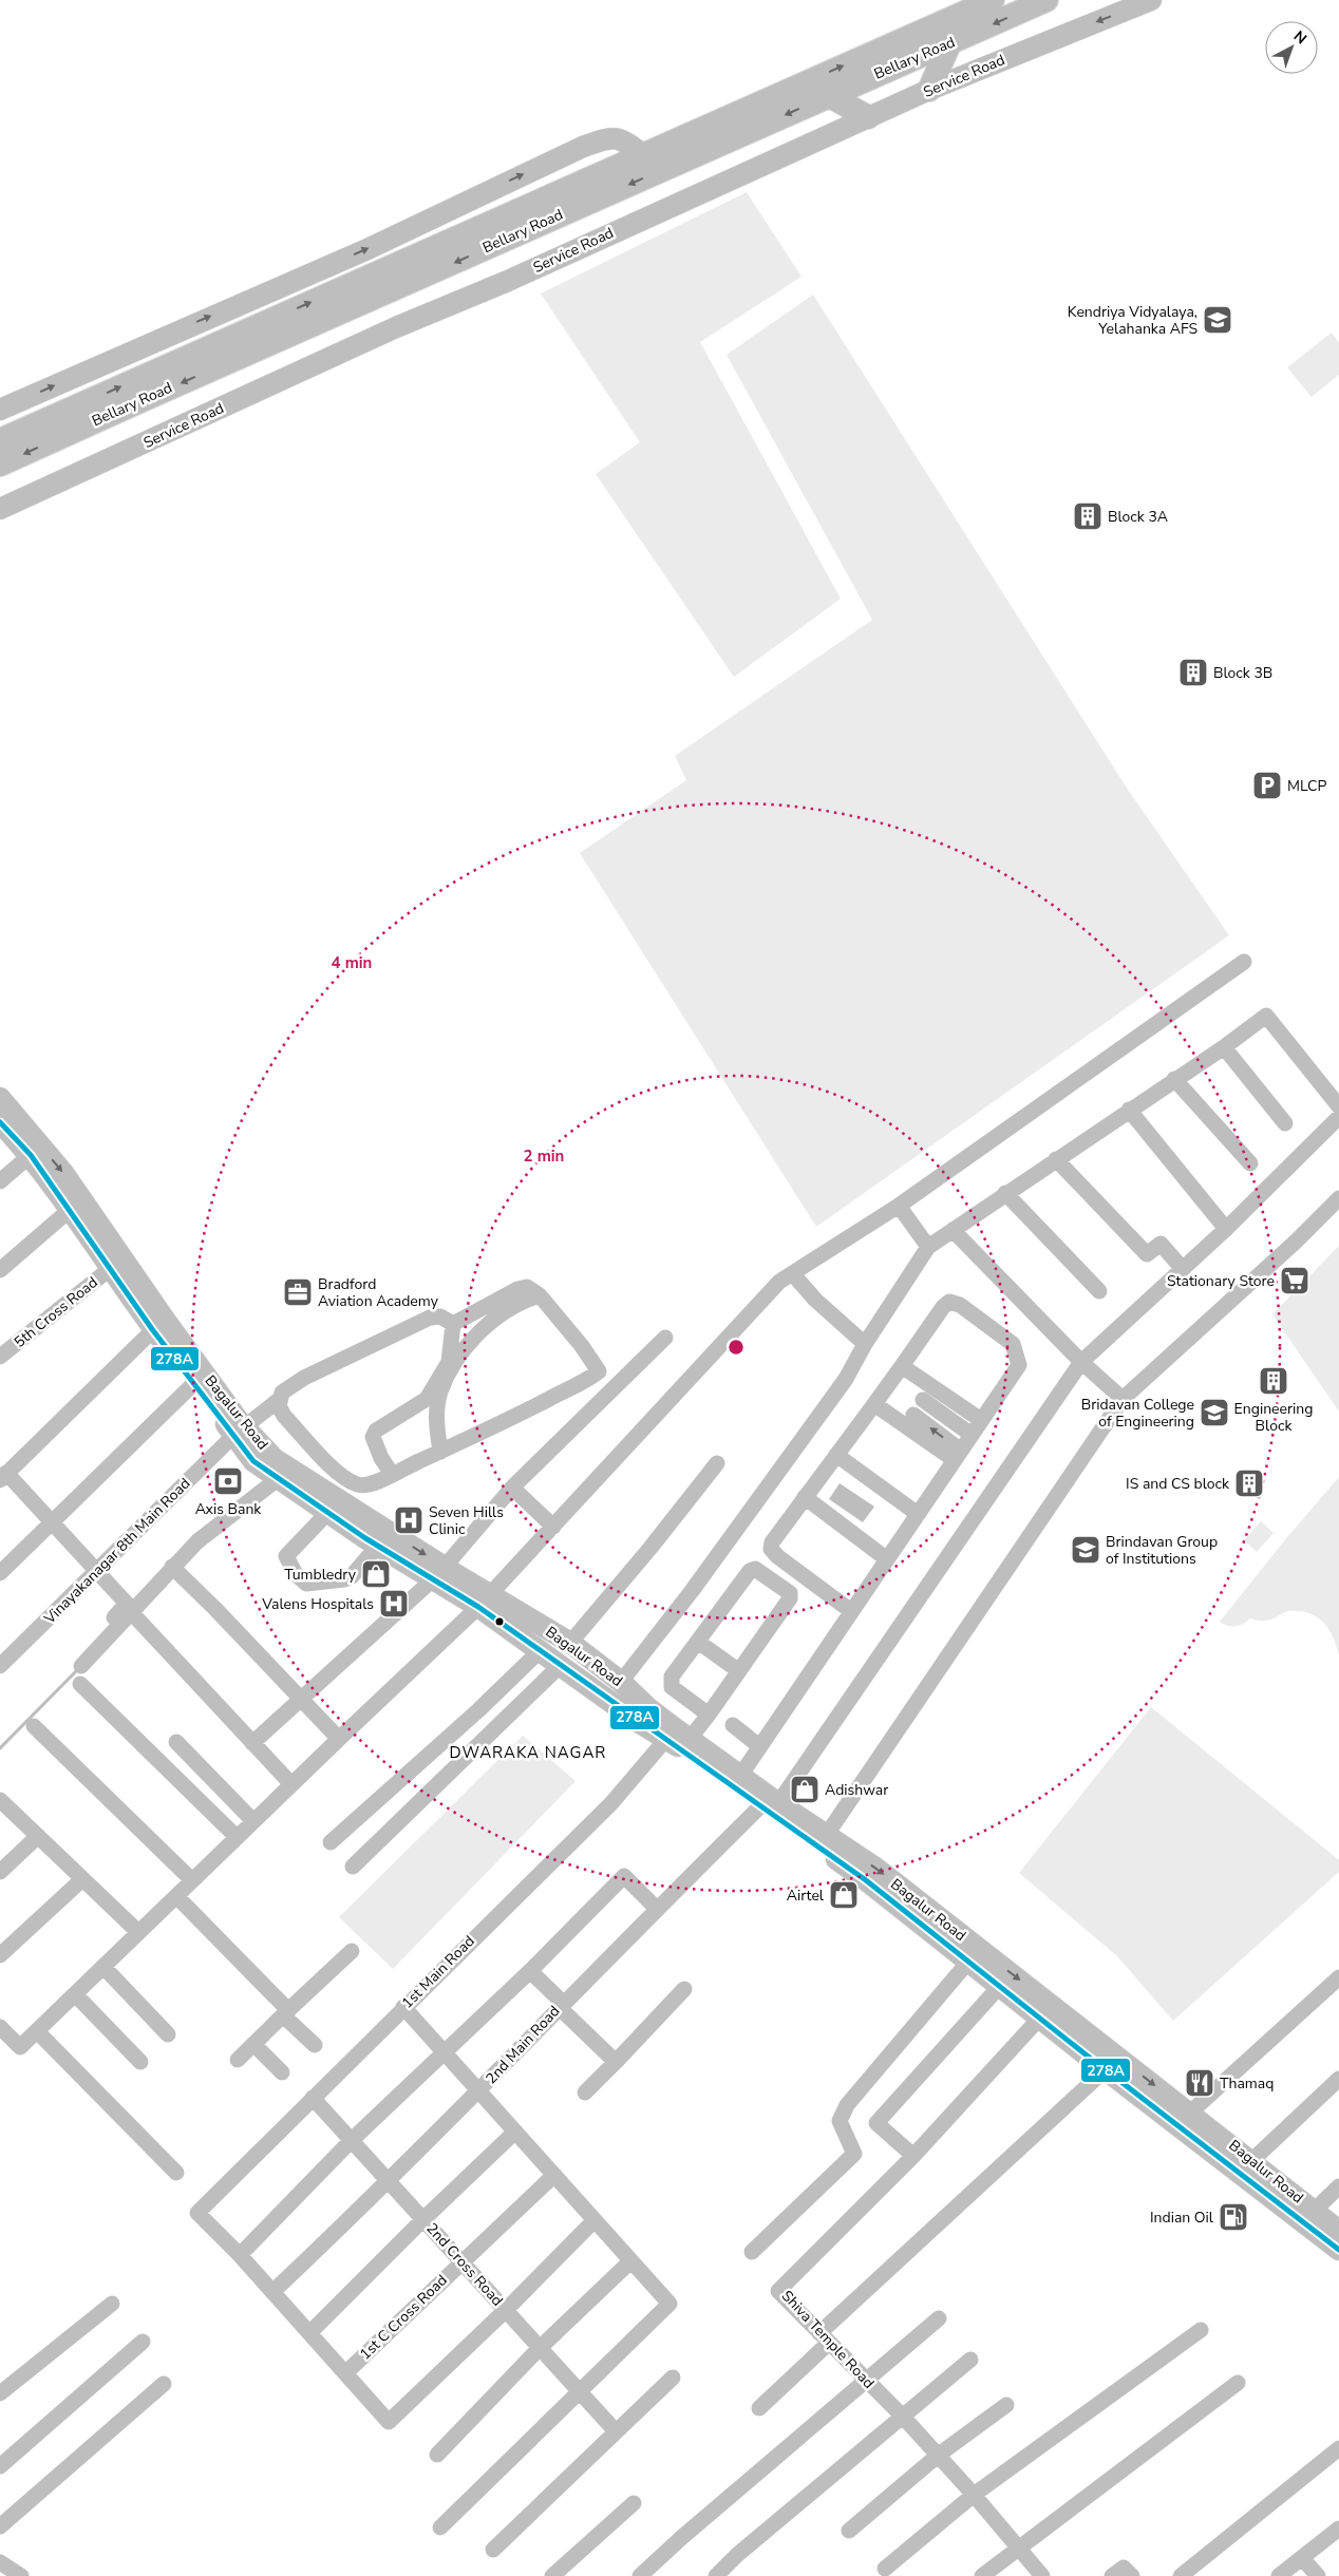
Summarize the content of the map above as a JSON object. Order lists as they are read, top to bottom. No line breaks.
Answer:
{"streets":{"highway":["Bellary Road"],"main road":["Service Road","Bagalur Road"],"street":["5th Cross Road","Vinayakanagar 8th Main Road","1st Main Road","2nd Main Road","2nd Cross Road","1st C Cross Road","Shiva Temple Road"]},"crossings":[["5th Cross Road","Bagalur Road"],["Bagalur Road","Vinayakanagar 8th Main Road"],["Bagalur Road","1st Main Road"],["Bagalur Road","2nd Main Road"],["Bagalur Road","Shiva Temple Road"],["1st Main Road","2nd Cross Road"],["2nd Main Road","2nd Cross Road"],["2nd Cross Road","1st C Cross Road"]],"districts":["DWARAKA NAGAR"],"places":{"school or university":["Kendriya Vidyalaya, Yelahanka AFS","Bridavan College of Engineering","Brindavan Group of Institutions"],"building":["Block 3A","Block 3B","Engineering Block","IS and CS block"],"parking":["MLCP"],"supermarket":["Stationary Store"],"office":["Bradford Aviation Academy"],"bank":["Axis Bank"],"hospital":["Seven Hills Clinic","Valens Hospitals"],"shop":["Tumbledry","Adishwar","Airtel"],"restaurant":["Thamaq"],"fuel station":["Indian Oil"]},"lines":["transit line 278A"],"north":"top right","rings":["4 min","2 min"]}
